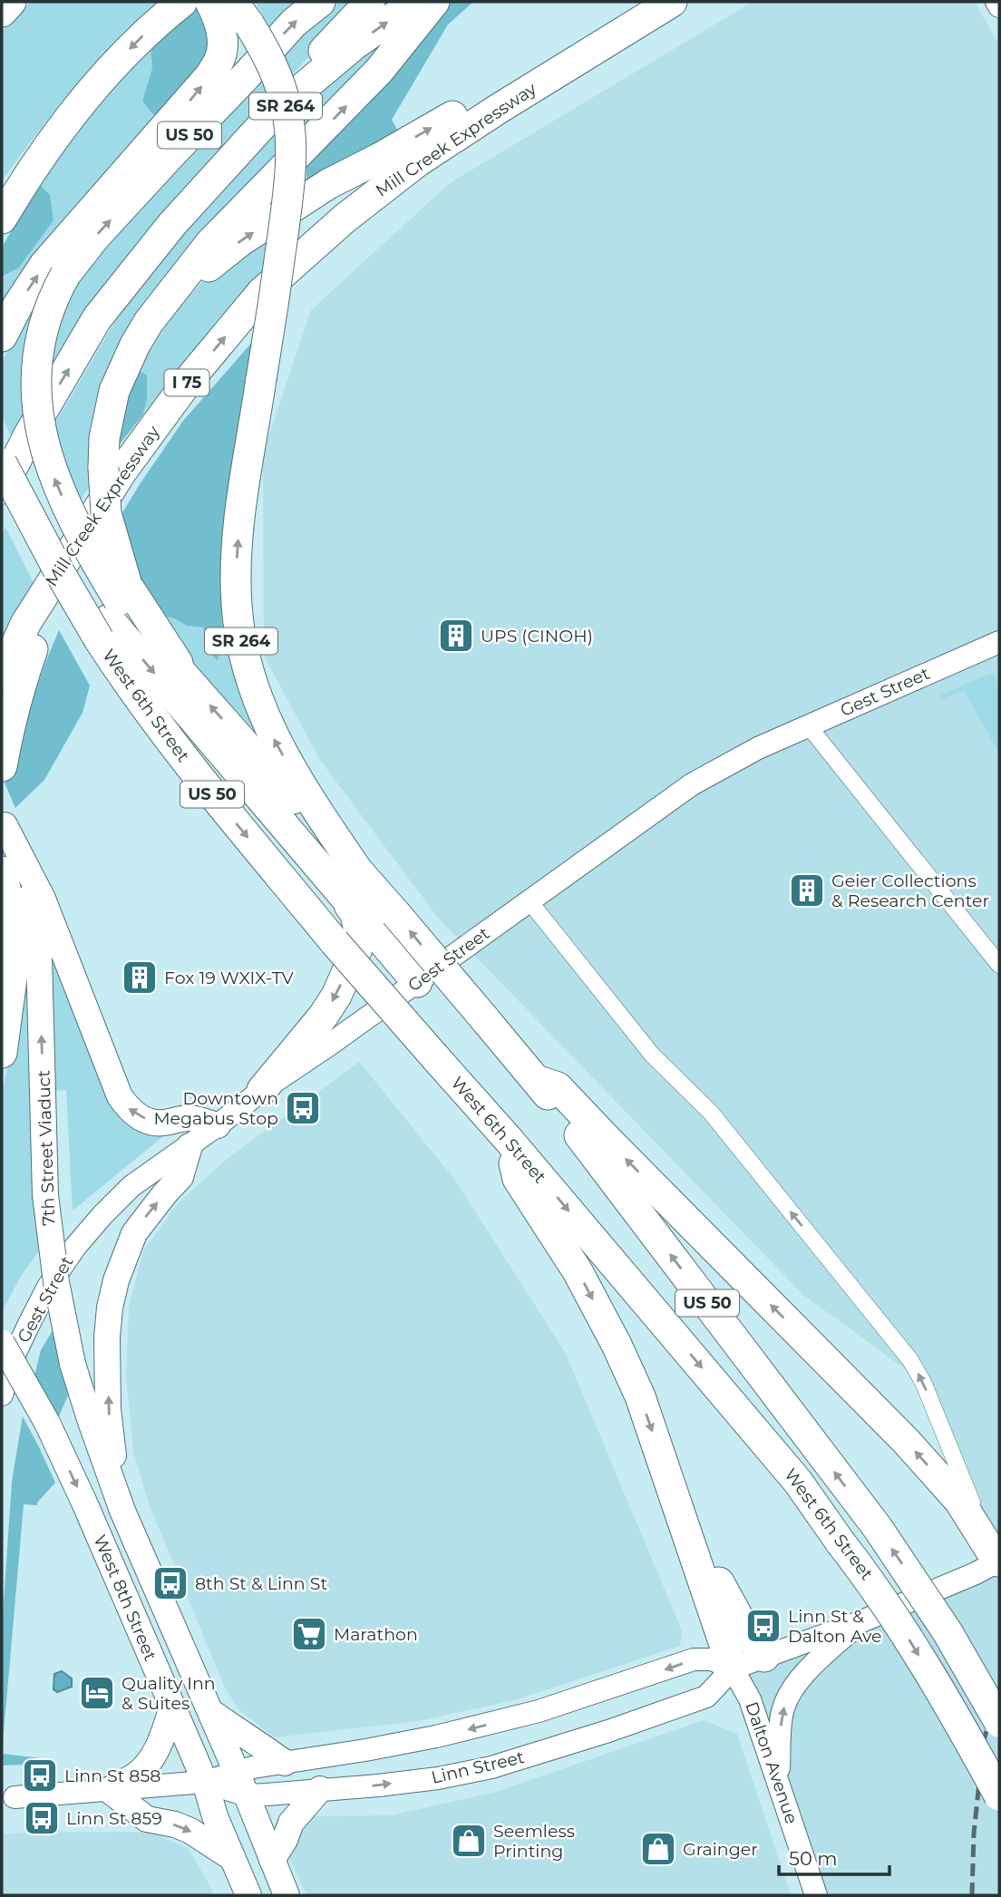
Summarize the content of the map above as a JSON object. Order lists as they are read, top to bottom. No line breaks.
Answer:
{"streets":{"highway":["SR 264","US 50","Mill Creek Expressway","I 75","West 6th Street"],"main road":["Gest Street","7th Street Viaduct","West 8th Street","Dalton Avenue","Linn Street"]},"crossings":[["SR 264","US 50"],["SR 264","West 6th Street"],["US 50","West 6th Street"],["7th Street Viaduct","West 8th Street"],["West 8th Street","Linn Street"],["Dalton Avenue","Linn Street"]],"one_way":["7th Street Viaduct"],"places":{"building":["UPS (CINOH)","Geier Collections & Research Center","Fox 19 WXIX-TV"],"bus stop":["Downtown Megabus Stop","8th St & Linn St","Linn St & Dalton Ave","Linn St 858","Linn St 859"],"supermarket":["Marathon"],"hotel":["Quality Inn & Suites"],"shop":["Seemless Printing","Grainger"]},"scale_bar":"50 m"}
